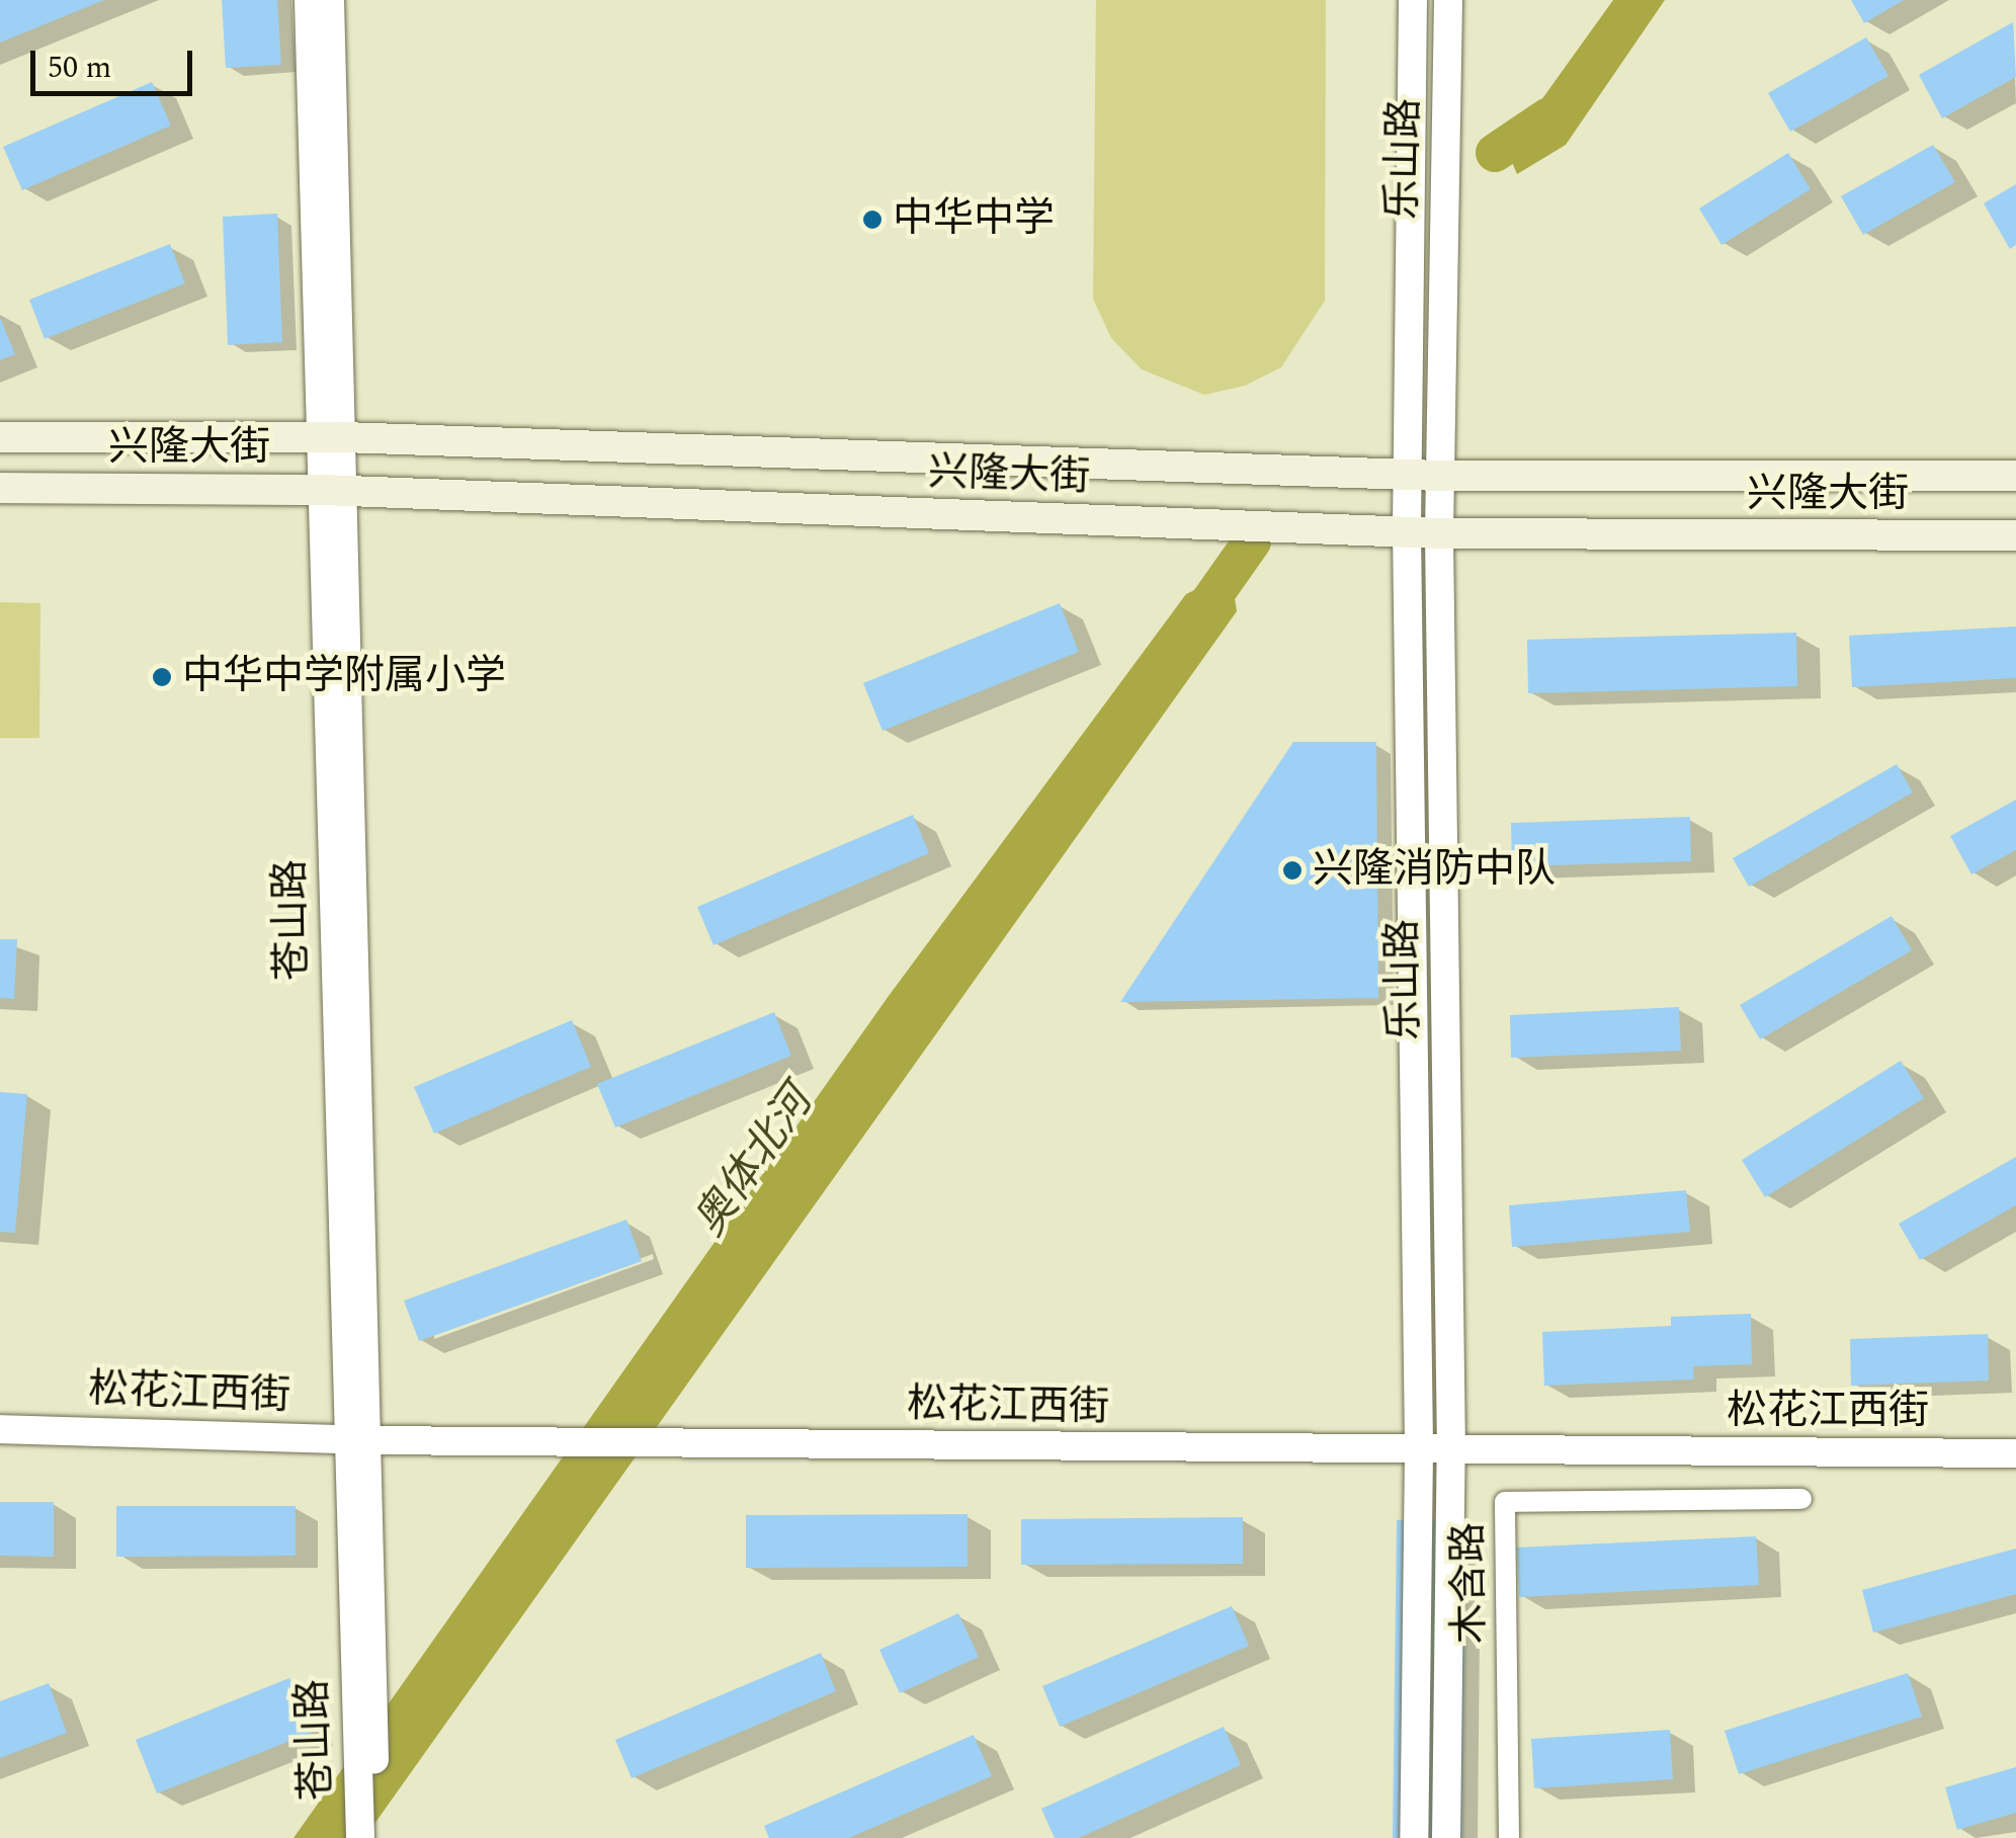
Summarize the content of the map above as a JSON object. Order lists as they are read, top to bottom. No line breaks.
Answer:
{"streets":{"main road":["兴隆大街"],"street":["乐山路","苍山路","松花江西街","木含路"]},"crossings":[["乐山路","兴隆大街"],["乐山路","松花江西街"],["兴隆大街","苍山路"],["苍山路","松花江西街"]],"water":["奥体北河"],"places":["中华中学","中华中学附属小学","兴隆消防中队"],"scale_bar":"50 m"}
